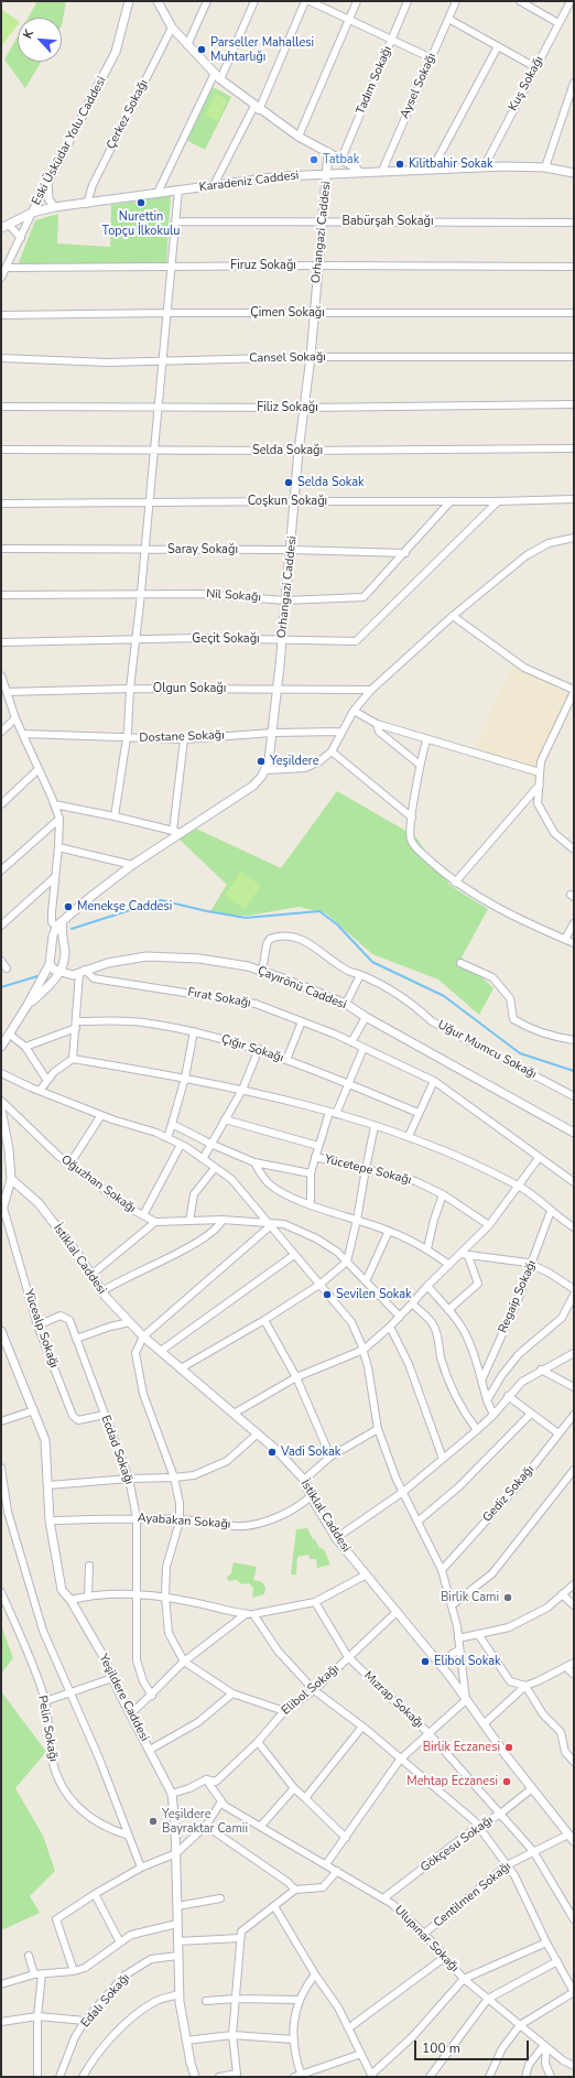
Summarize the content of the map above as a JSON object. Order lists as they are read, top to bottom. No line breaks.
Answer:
{"streets":{"street":["Tadım Sokağı","Kuş Sokağı","Aysel Sokağı","Çerkez Sokağı","Eski Üsküdar Yolu Caddesi","Karadeniz Caddesi","Babürşah Sokağı","Orhangazi Caddesi","Firuz Sokağı","Çimen Sokağı","Cansel Sokağı","Filiz Sokağı","Selda Sokağı","Coşkun Sokağı","Saray Sokağı","Nil Sokağı","Geçit Sokağı","Olgun Sokağı","Dostane Sokağı","Çayırönü Caddesi","Fırat Sokağı","Çığır Sokağı","Uğur Mumcu Sokağı","Yücetepe Sokağı","Oğuzhan Sokağı","İstiklal Caddesi","Regaip Sokağı","Yücealp Sokağı","Ecdad Sokağı","Gediz Sokağı","Ayabakan Sokağı","Elibol Sokağı","Yeşildere Caddesi","Mızrap Sokağı","Pelin Sokağı","Gökçesu Sokağı","Centilmen Sokağı","Ulupınar Sokağı","Edalı Sokağı"]},"crossings":[["Kuş Sokağı","Karadeniz Caddesi"],["Aysel Sokağı","Karadeniz Caddesi"],["Çerkez Sokağı","Karadeniz Caddesi"],["Eski Üsküdar Yolu Caddesi","Karadeniz Caddesi"],["Eski Üsküdar Yolu Caddesi","Firuz Sokağı"],["Karadeniz Caddesi","Orhangazi Caddesi"],["Babürşah Sokağı","Orhangazi Caddesi"],["Orhangazi Caddesi","Firuz Sokağı"],["Orhangazi Caddesi","Çimen Sokağı"],["Orhangazi Caddesi","Cansel Sokağı"],["Orhangazi Caddesi","Filiz Sokağı"],["Orhangazi Caddesi","Selda Sokağı"],["Orhangazi Caddesi","Coşkun Sokağı"],["Orhangazi Caddesi","Saray Sokağı"],["Orhangazi Caddesi","Nil Sokağı"],["Orhangazi Caddesi","Geçit Sokağı"],["Orhangazi Caddesi","Olgun Sokağı"],["Orhangazi Caddesi","Dostane Sokağı"],["Coşkun Sokağı","Nil Sokağı"],["Coşkun Sokağı","Geçit Sokağı"],["Saray Sokağı","Nil Sokağı"],["Çayırönü Caddesi","Fırat Sokağı"],["Çayırönü Caddesi","Uğur Mumcu Sokağı"],["İstiklal Caddesi","Ayabakan Sokağı"],["İstiklal Caddesi","Elibol Sokağı"],["İstiklal Caddesi","Gökçesu Sokağı"],["İstiklal Caddesi","Centilmen Sokağı"],["Yücealp Sokağı","Ecdad Sokağı"],["Ecdad Sokağı","Ayabakan Sokağı"],["Ayabakan Sokağı","Yeşildere Caddesi"],["Elibol Sokağı","Yeşildere Caddesi"],["Elibol Sokağı","Mızrap Sokağı"],["Elibol Sokağı","Ulupınar Sokağı"],["Yeşildere Caddesi","Edalı Sokağı"],["Mızrap Sokağı","Gökçesu Sokağı"],["Mızrap Sokağı","Centilmen Sokağı"],["Gökçesu Sokağı","Ulupınar Sokağı"],["Centilmen Sokağı","Ulupınar Sokağı"]],"places":["Parseller Mahallesi Muhtarlığı","Tatbak","Kilitbahir Sokak","Nurettin Topçu İlkokulu","Selda Sokak","Yeşildere","Menekşe Caddesi","Sevilen Sokak","Vadi Sokak","Birlik Cami","Elibol Sokak","Birlik Eczanesi","Mehtap Eczanesi","Yeşildere Bayraktar Camii"],"scale_bar":"100 m","north":"top left"}
